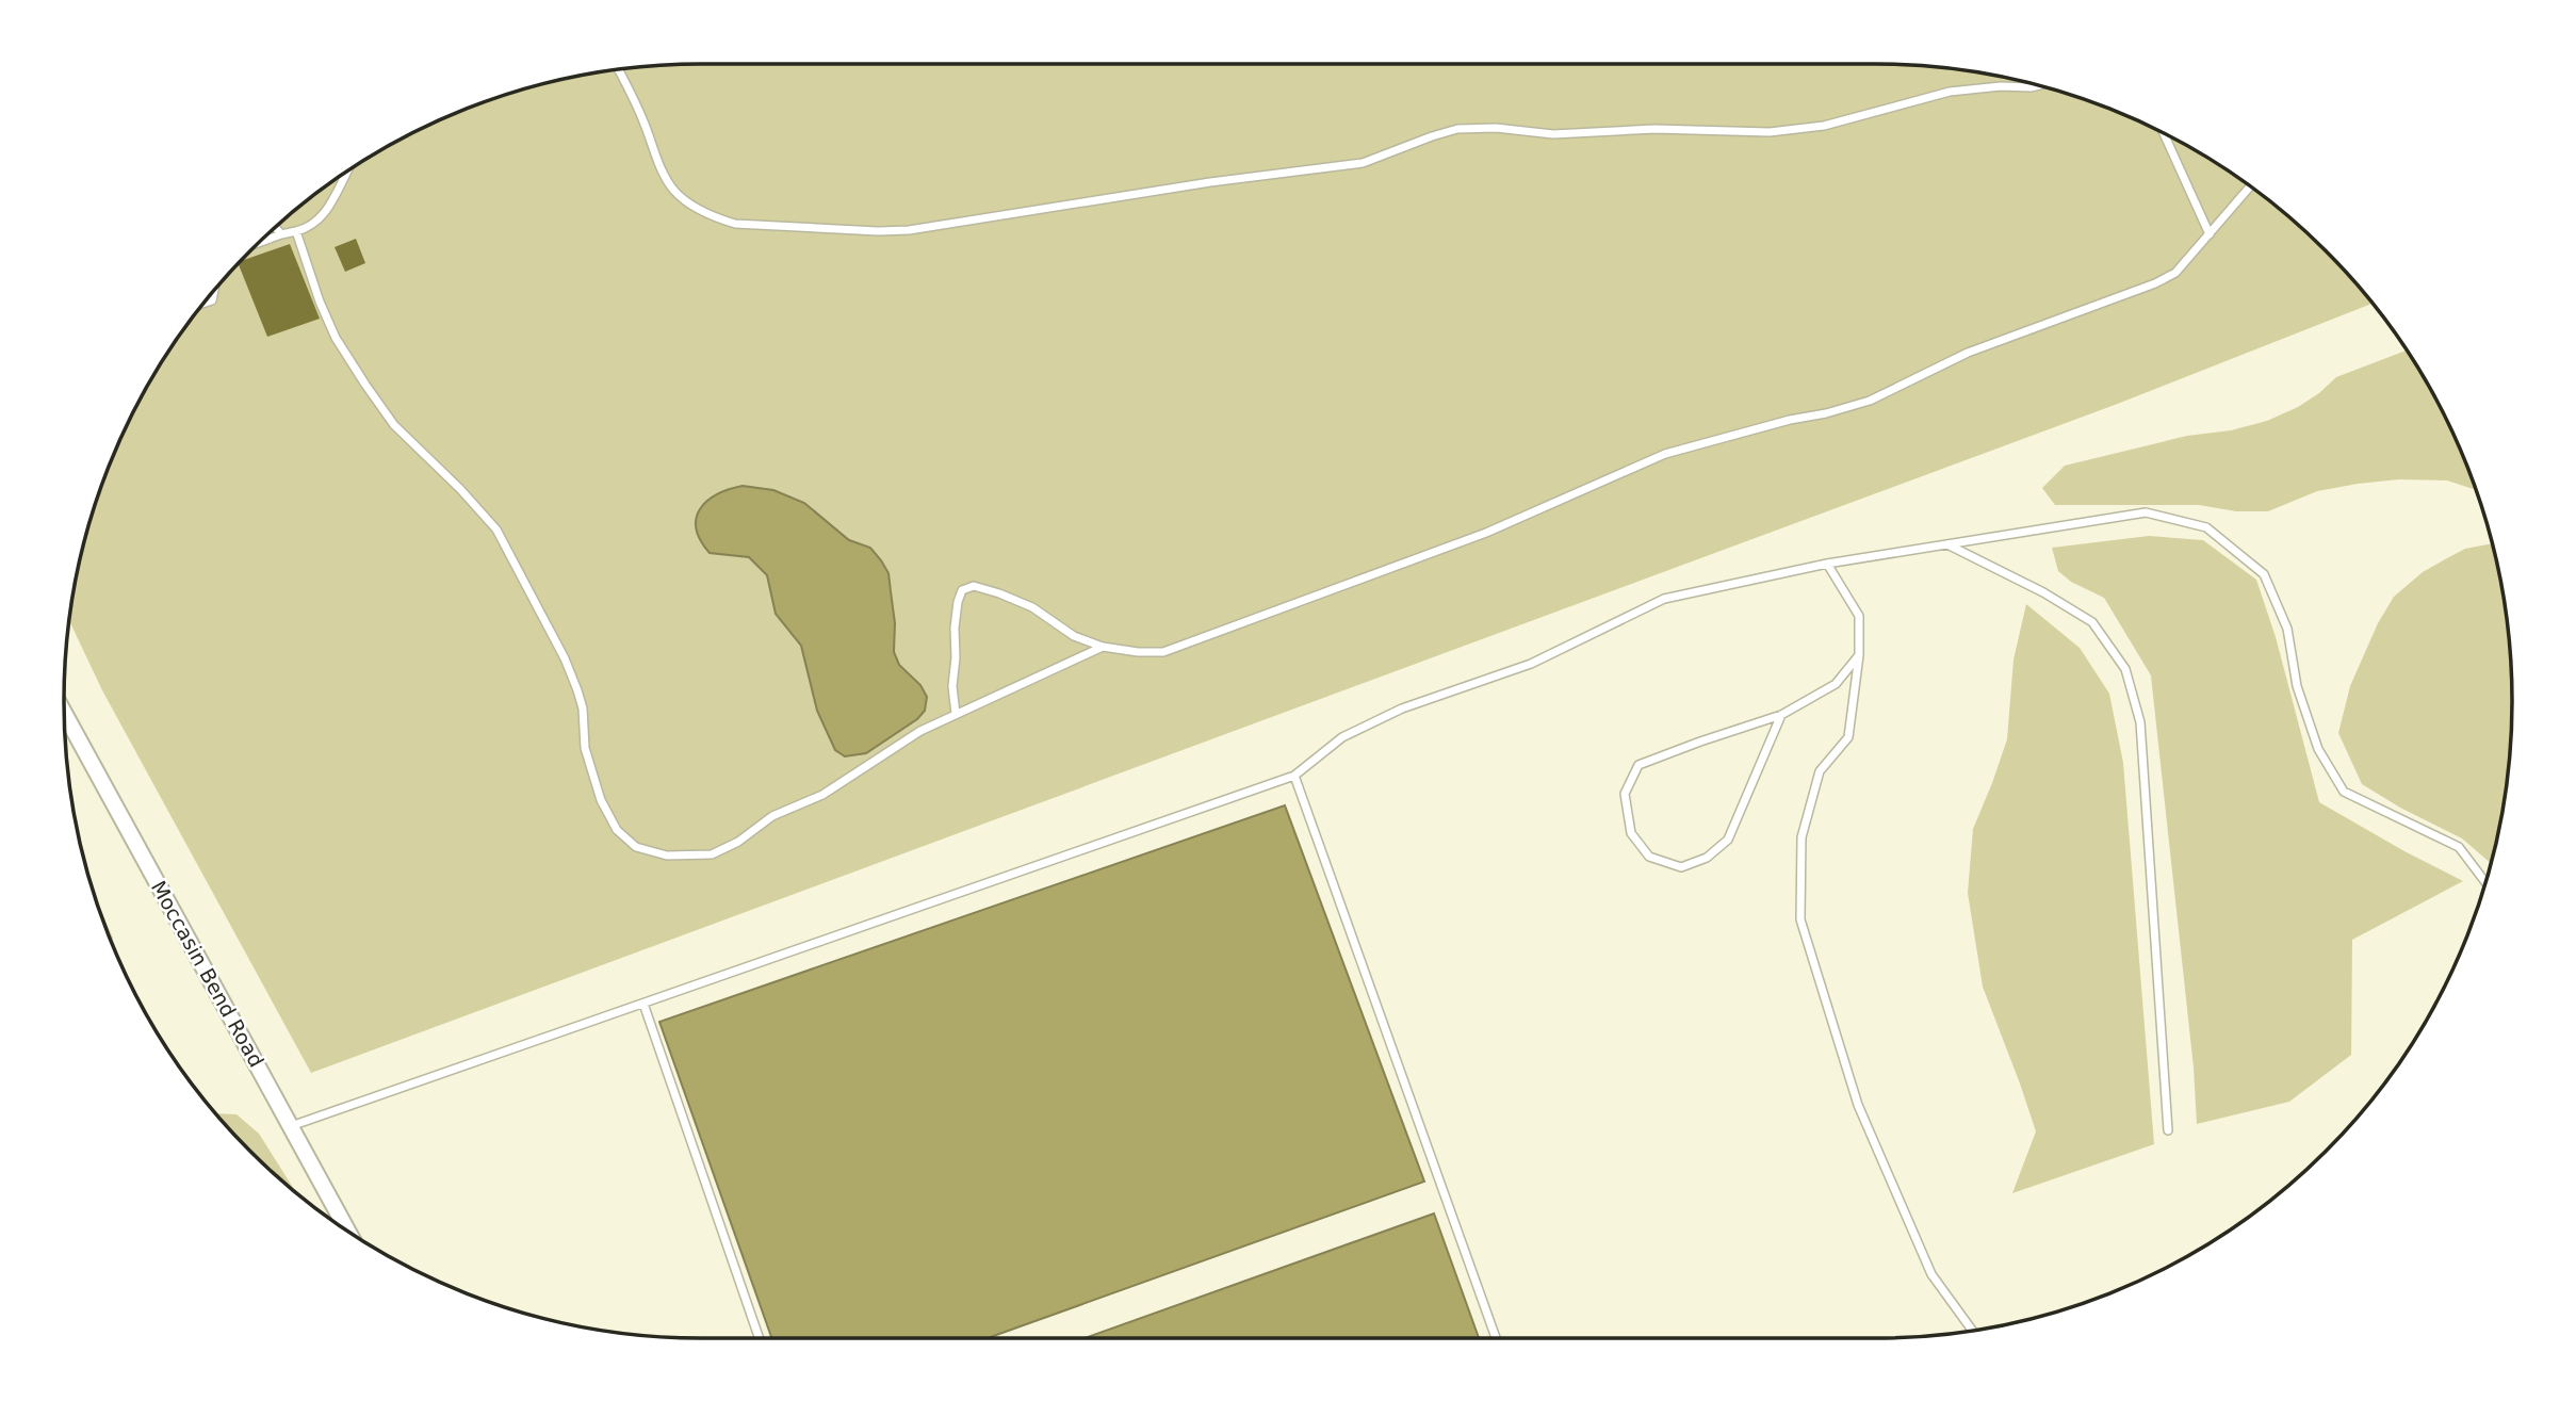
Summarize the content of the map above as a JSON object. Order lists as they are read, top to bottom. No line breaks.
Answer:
{"streets":{"street":["Moccasin Bend Road"]}}
